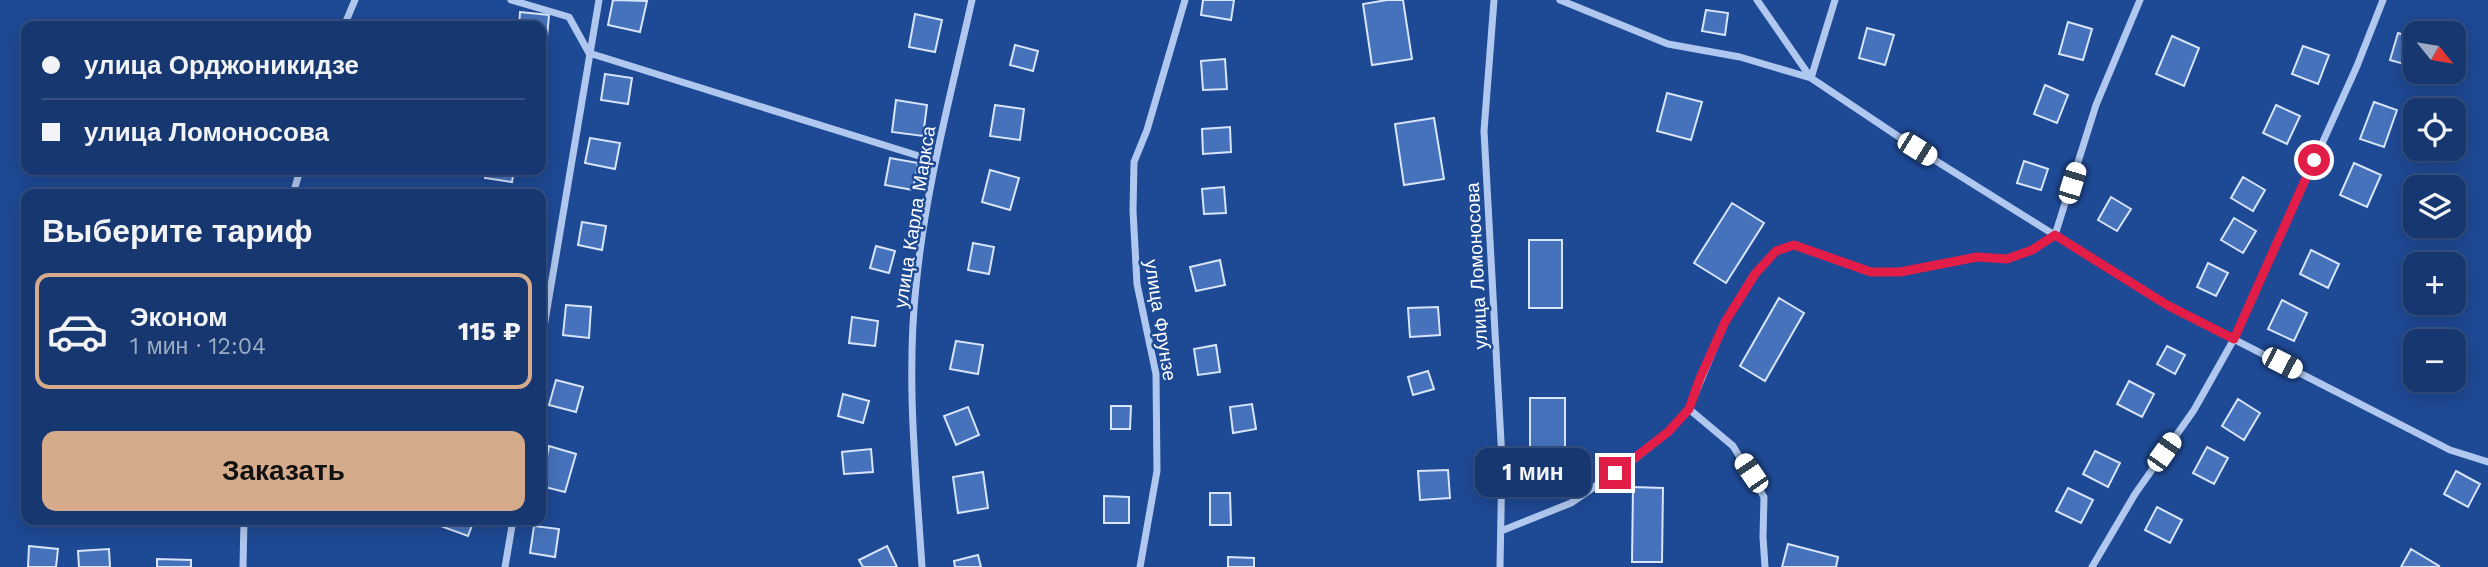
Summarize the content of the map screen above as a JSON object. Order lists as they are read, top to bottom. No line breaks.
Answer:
{"streets":{"street":["улица Карла Маркса","улица Ломоносова","улица Фрунзе"]},"north":"bottom right","page":{"map_buttons":["+","−"],"banner":["улица Орджоникидзе","улица Ломоносова"],"heading":"Выберите тариф","list":[{"name":"Эконом","note":"1 мин · 12:04","value":"115 ₽"}],"buttons":"Заказать","bubble":"1 мин"}}
